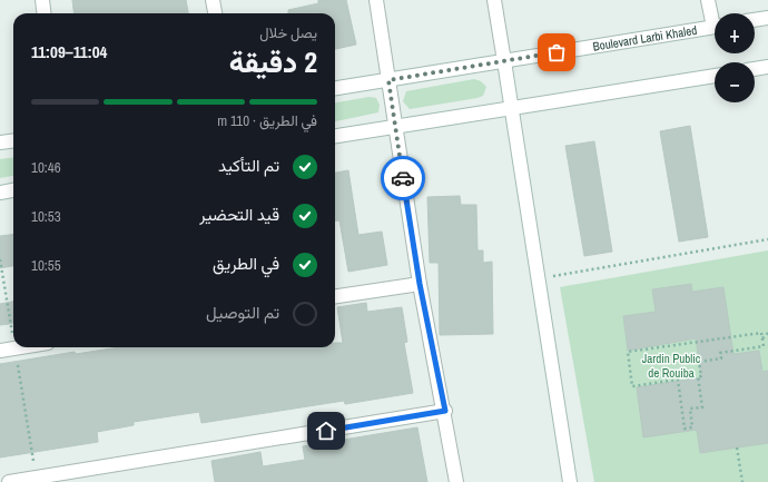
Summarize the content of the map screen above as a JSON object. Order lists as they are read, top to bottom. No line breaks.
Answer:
{"streets":{"main road":["Boulevard Larbi Khaled"]},"parks":["Jardin Public de Rouiba"],"page":{"map_buttons":["+","−"],"heading":["2 دقيقة","يصل خلال","11:04–11:09"],"bar":"في الطريق · 110 m","list":[["تم التأكيد","10:46"],["قيد التحضير","10:53"],["في الطريق","10:55"],"تم التوصيل"]}}
